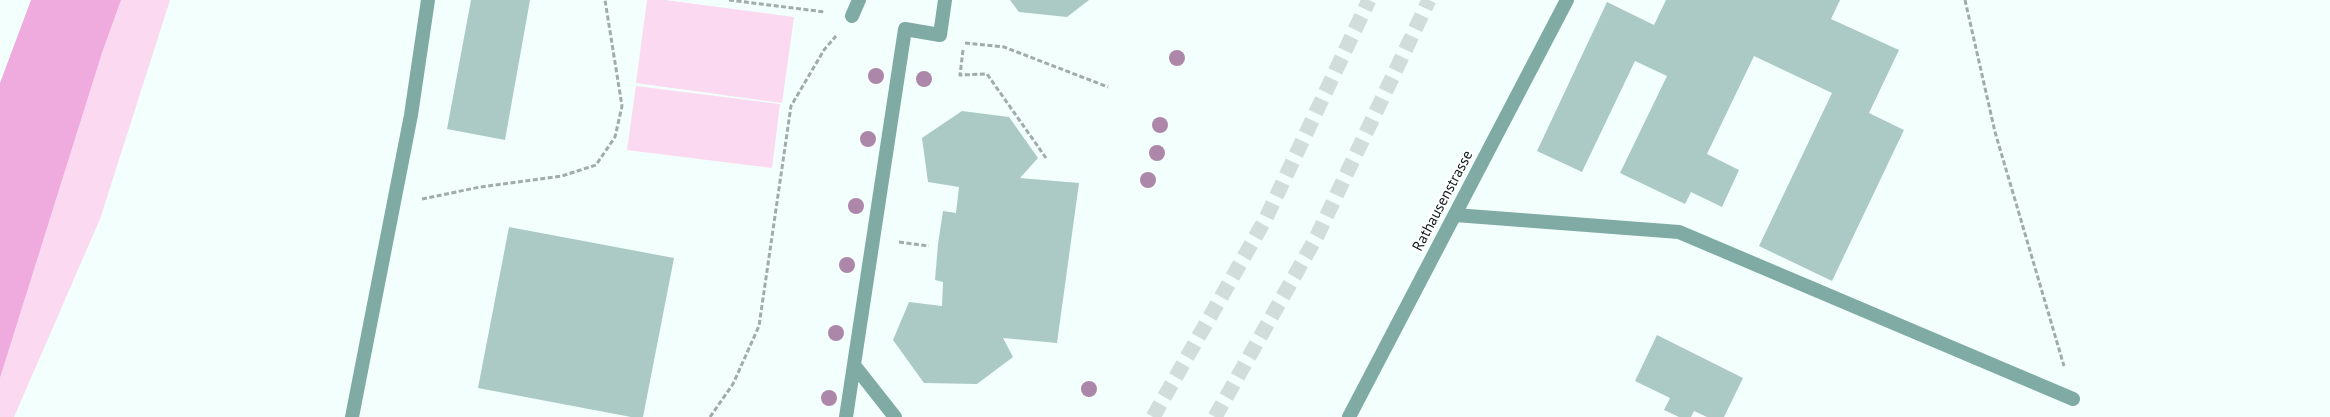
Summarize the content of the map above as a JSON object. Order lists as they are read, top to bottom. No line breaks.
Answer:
{"streets":{"street":["Rathausenstrasse"]}}
